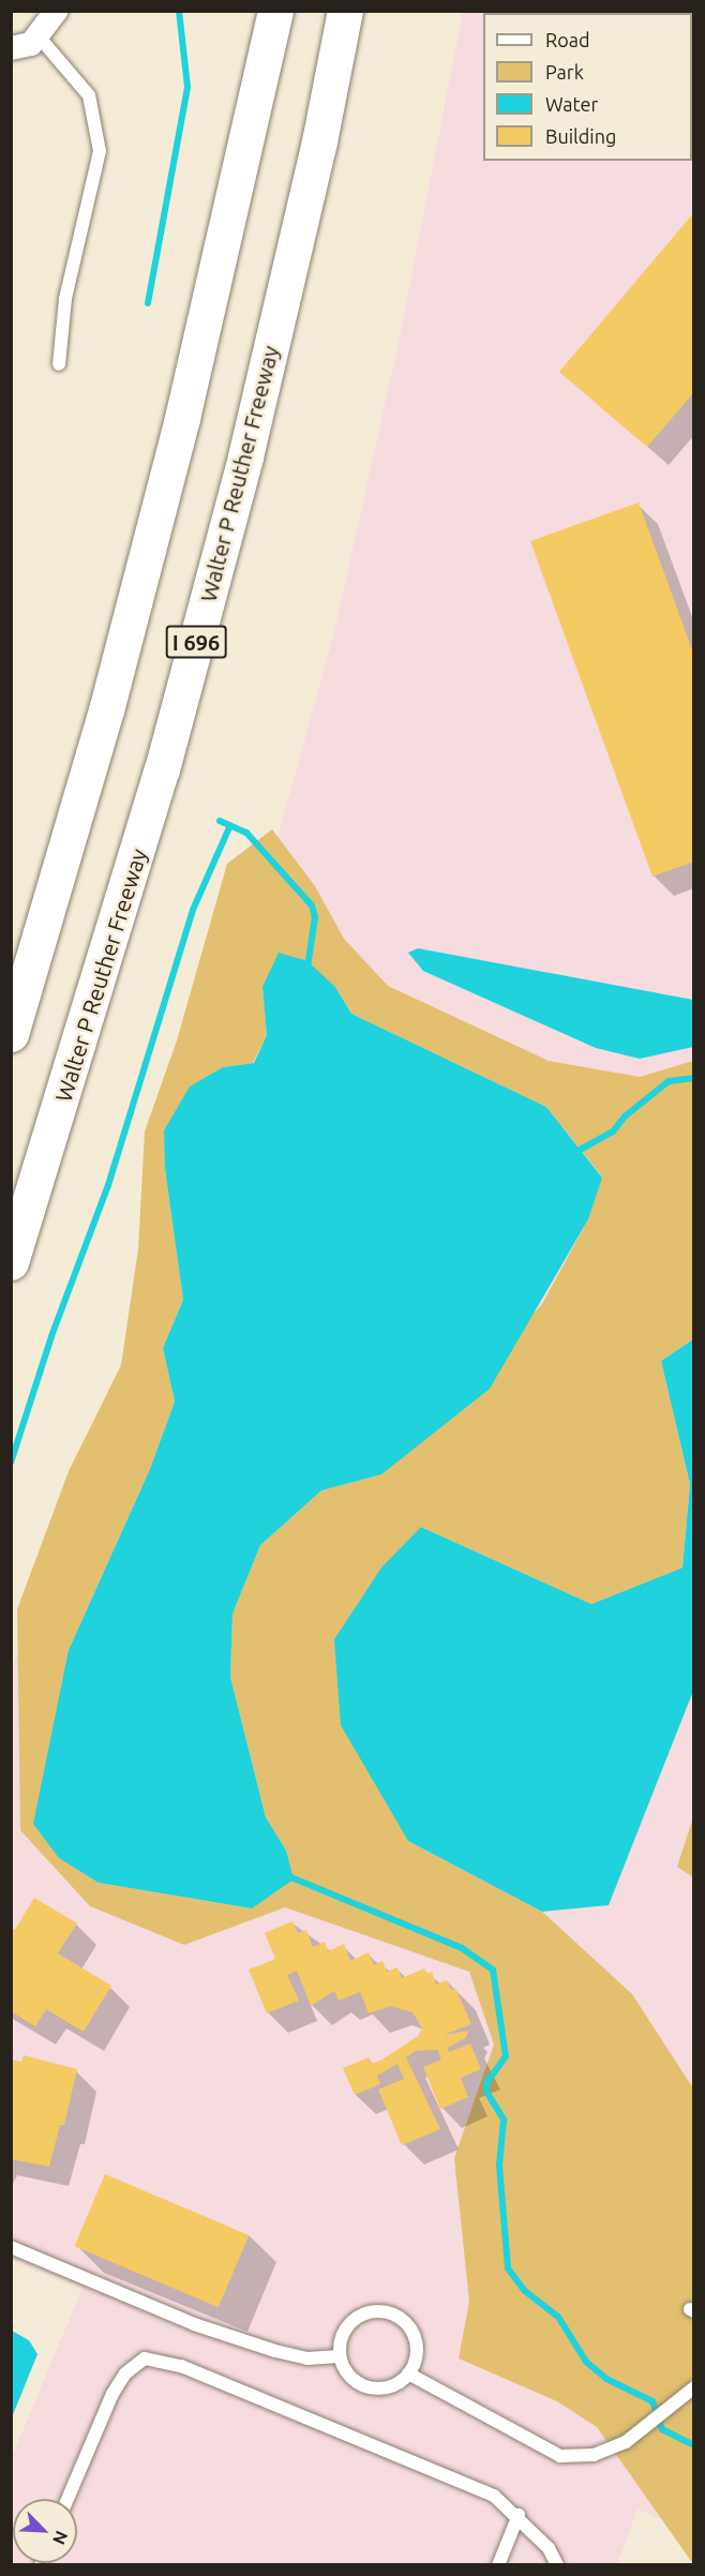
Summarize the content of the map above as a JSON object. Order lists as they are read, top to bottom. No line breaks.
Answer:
{"streets":{"highway":["Walter P Reuther Freeway","I 696"]},"legend":["Road","Park","Water","Building"],"north":"bottom right"}
